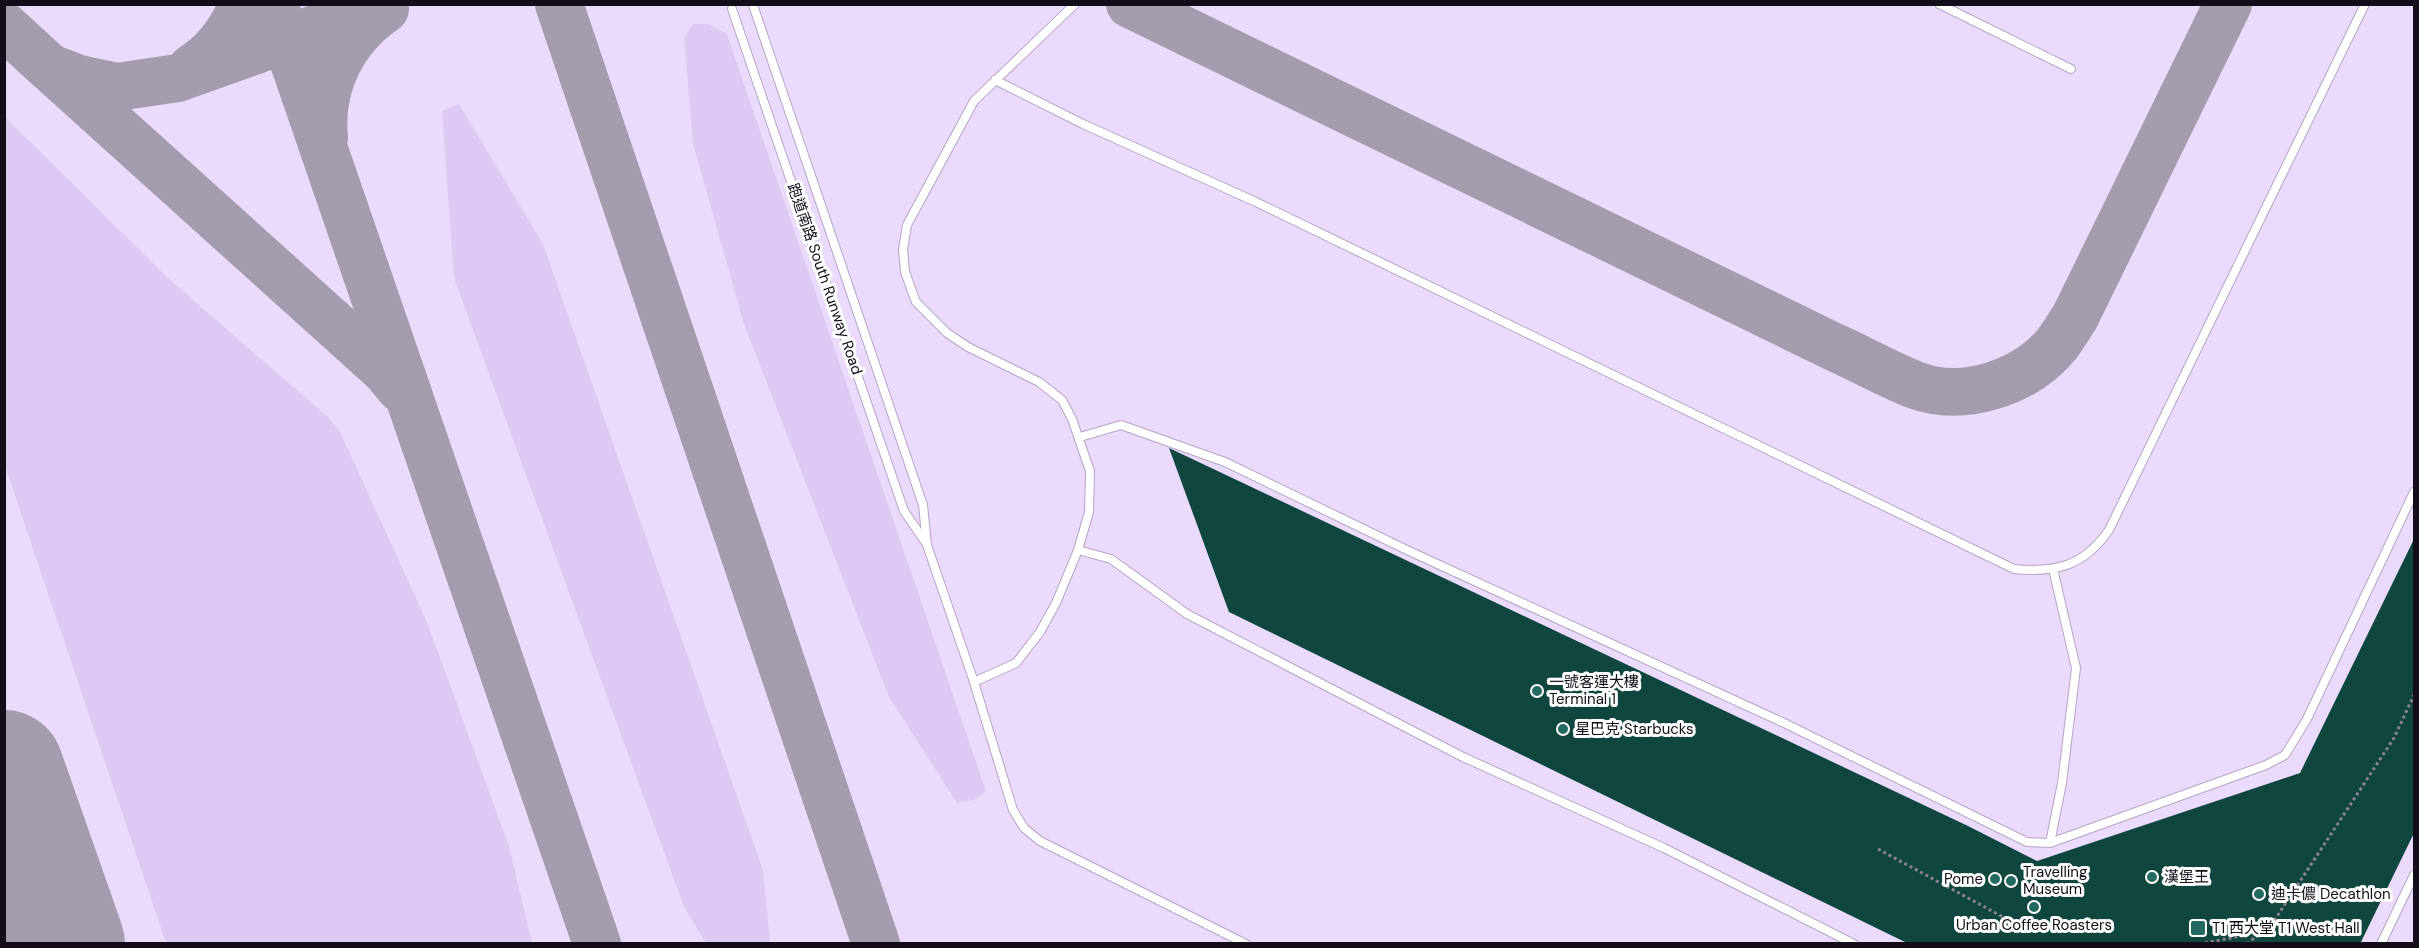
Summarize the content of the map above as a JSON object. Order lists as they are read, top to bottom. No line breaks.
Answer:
{"streets":{"lane":["跑道南路 South Runway Road"]},"places":{"other":["一號客運大樓 Terminal 1","星巴克 Starbucks","漢堡王","Pome","Travelling Museum","迪卡儂 Decathlon","Urban Coffee Roasters"],"transit":["T1 西大堂 T1 West Hall"]}}
